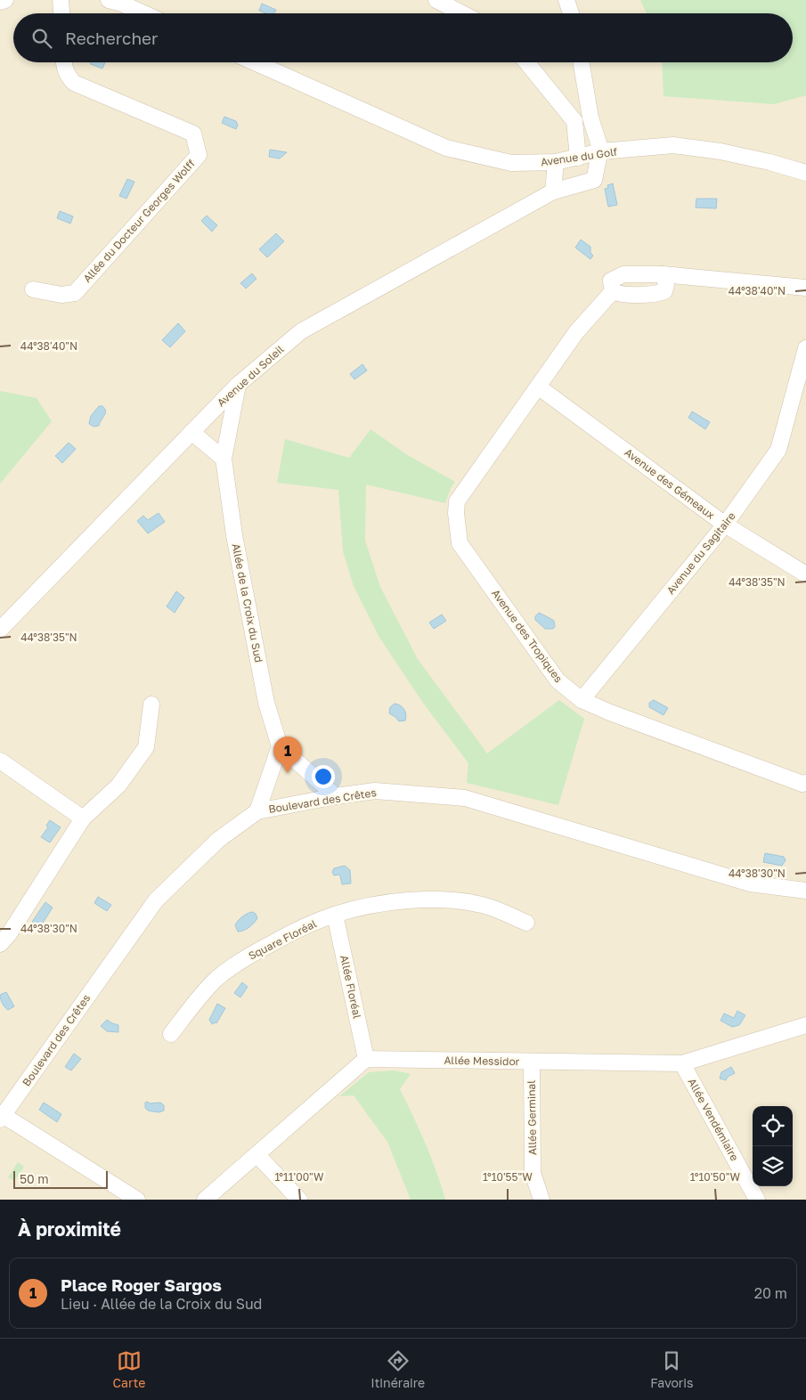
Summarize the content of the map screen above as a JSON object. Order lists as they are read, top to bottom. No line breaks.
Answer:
{"streets":{"street":["Avenue du Golf","Allée du Docteur Georges Wolff","Avenue du Soleil","Avenue des Gémeaux","Avenue du Sagitaire","Allée de la Croix du Sud","Avenue des Tropiques","Boulevard des Crêtes","Square Floréal","Allée Floréal","Allée Messidor","Allée Germinal","Allée Vendémiaire"]},"crossings":[["Avenue du Golf","Avenue du Soleil"],["Avenue du Soleil","Allée de la Croix du Sud"],["Avenue des Gémeaux","Avenue du Sagitaire"],["Avenue des Gémeaux","Avenue des Tropiques"],["Avenue du Sagitaire","Avenue des Tropiques"],["Square Floréal","Allée Floréal"],["Allée Floréal","Allée Messidor"],["Allée Messidor","Allée Germinal"],["Allée Messidor","Allée Vendémiaire"]],"scale_bar":"50 m","page":{"search":"Rechercher","pins":"1","scale":"50 m","heading":"À proximité","list":[{"mark":"1","name":"Place Roger Sargos","note":"Lieu · Allée de la Croix du Sud","value":"20 m"}],"nav":["Carte","Itinéraire","Favoris"]},"coordinates":["44°38'40\"N","44°38'35\"N","44°38'30\"N","1°11'00\"W","1°10'55\"W","1°10'50\"W"]}
